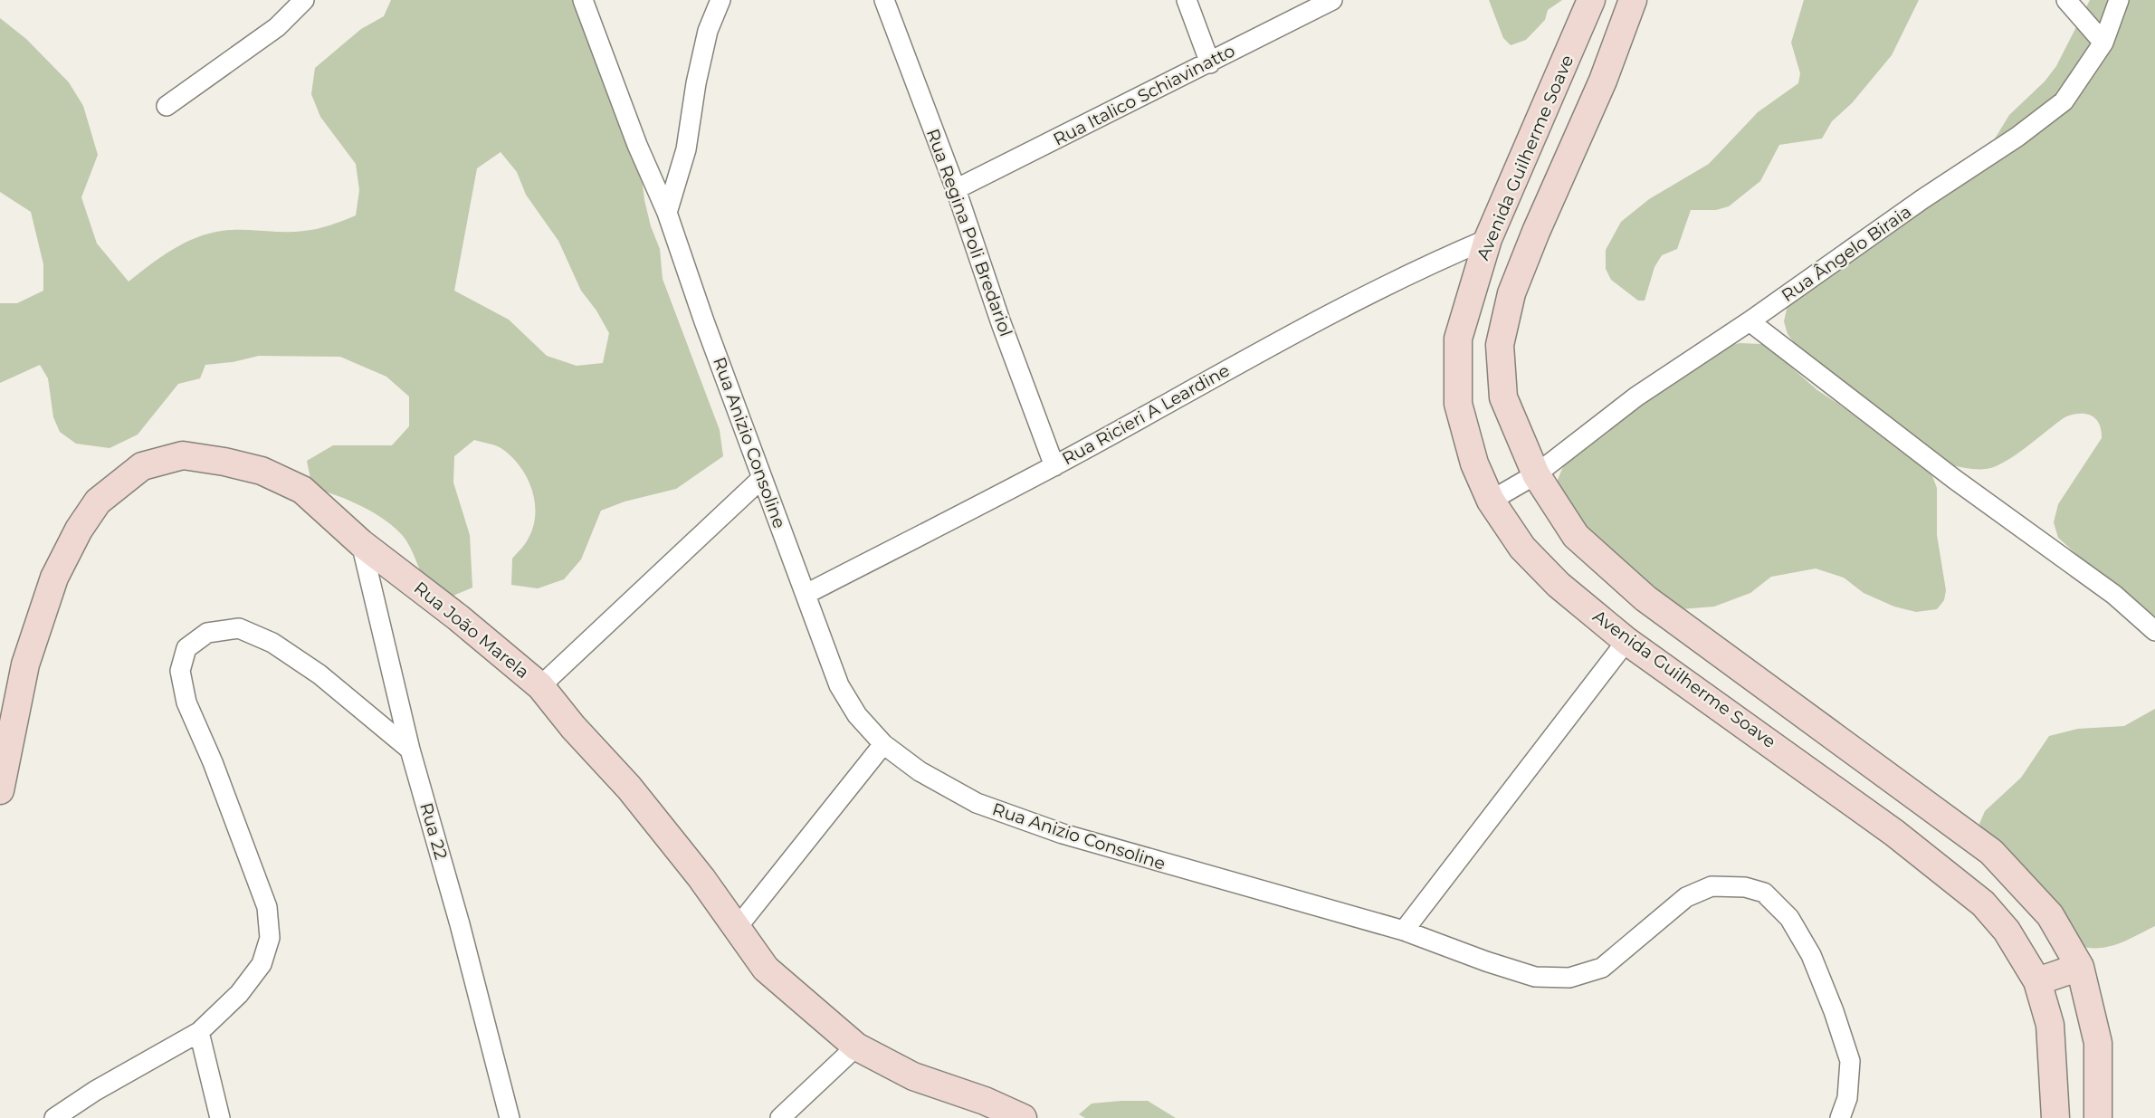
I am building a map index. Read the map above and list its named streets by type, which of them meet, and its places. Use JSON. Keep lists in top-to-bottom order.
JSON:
{
  "streets": {
    "street": [
      "Rua Italico Schiavinatto",
      "Avenida Guilherme Soave",
      "Rua Regina Poli Bredariol",
      "Rua Ângelo Biraia",
      "Rua Ricieri A Leardine",
      "Rua Anizio Consoline",
      "Rua João Marela",
      "Rua 22"
    ]
  },
  "crossings": [
    ["Rua Italico Schiavinatto", "Rua Regina Poli Bredariol"],
    ["Avenida Guilherme Soave", "Rua Ângelo Biraia"],
    ["Avenida Guilherme Soave", "Rua Ricieri A Leardine"],
    ["Rua Regina Poli Bredariol", "Rua Ricieri A Leardine"],
    ["Rua Ricieri A Leardine", "Rua Anizio Consoline"],
    ["Rua João Marela", "Rua 22"]
  ]
}
